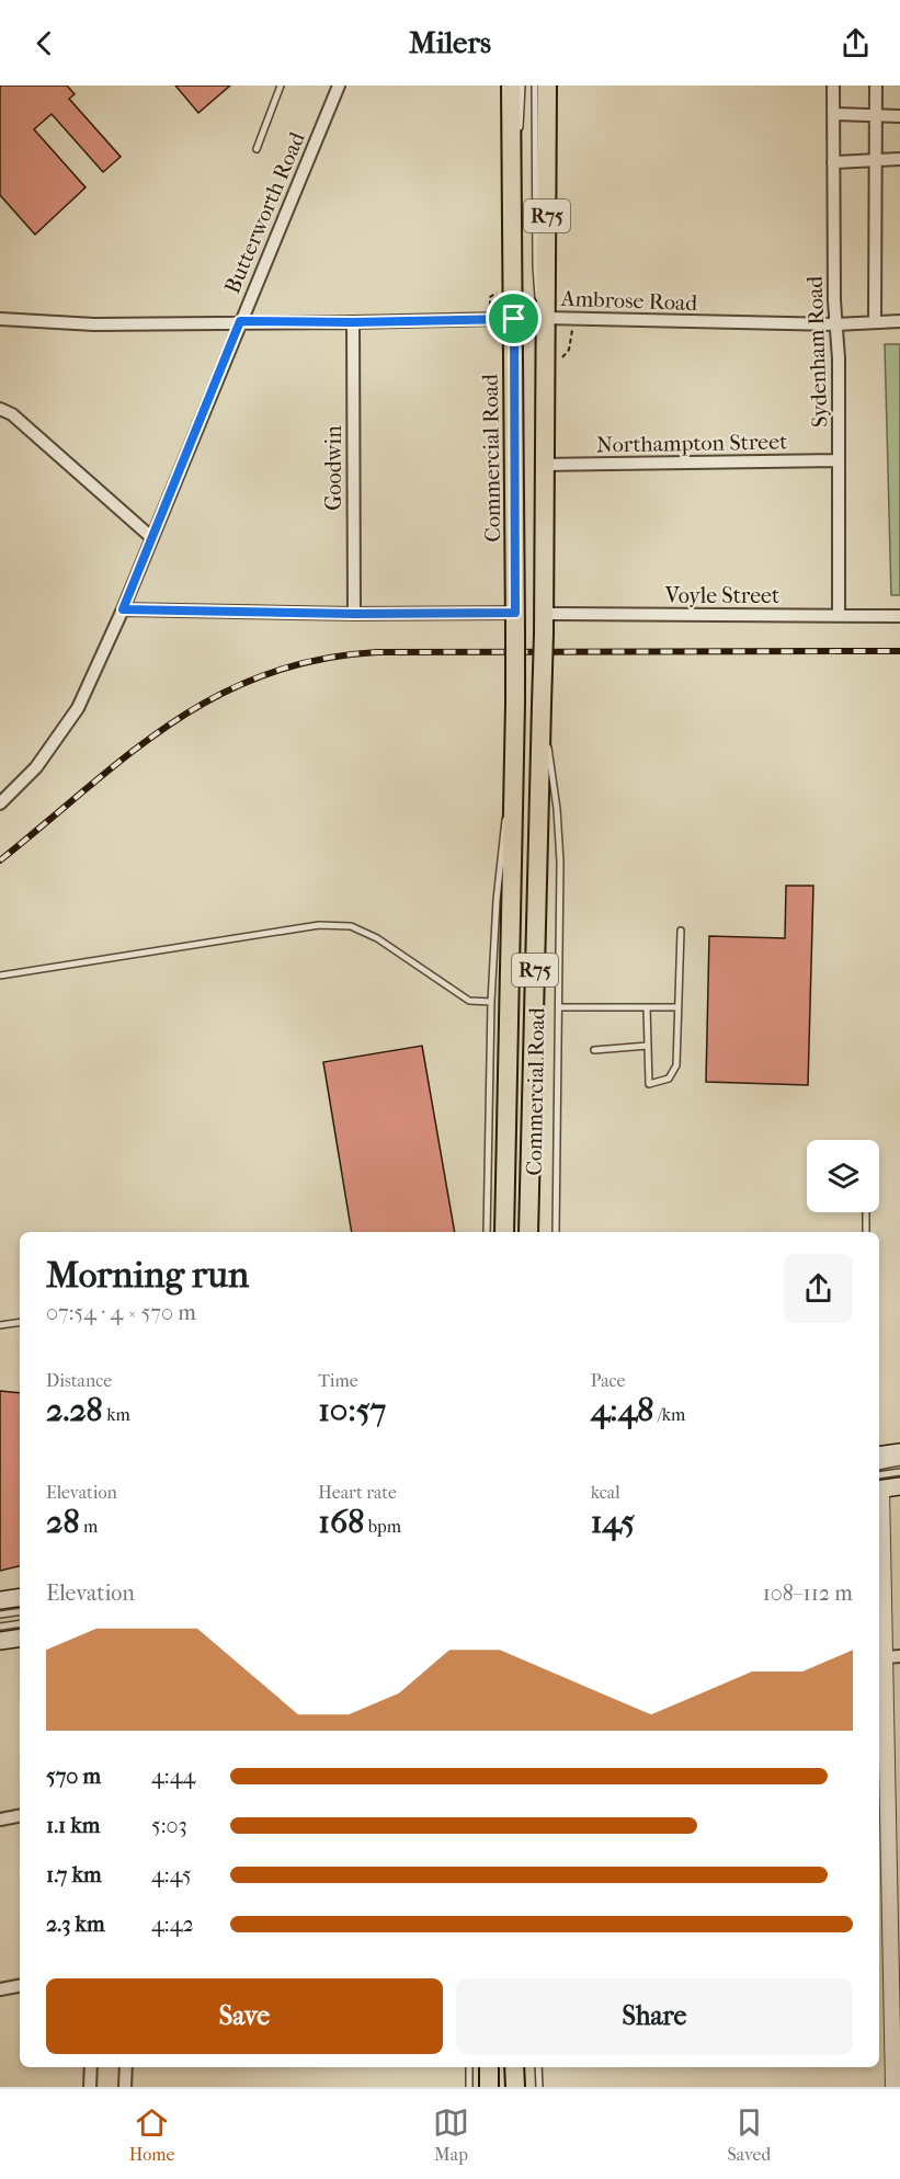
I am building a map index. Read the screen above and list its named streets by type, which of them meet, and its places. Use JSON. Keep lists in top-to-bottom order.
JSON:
{
  "streets": {
    "main road": ["R75", "Commercial Road"],
    "street": [
      "Butterworth Road",
      "Ambrose Road",
      "Sydenham Road",
      "Northampton Street",
      "Goodwin",
      "Voyle Street"
    ]
  },
  "crossings": [
    ["Butterworth Road", "Ambrose Road"],
    ["Ambrose Road", "Sydenham Road"],
    ["Ambrose Road", "Commercial Road"],
    ["Ambrose Road", "Goodwin"],
    ["Sydenham Road", "Northampton Street"],
    ["Sydenham Road", "Voyle Street"],
    ["Northampton Street", "Commercial Road"],
    ["Commercial Road", "Voyle Street"]
  ],
  "page": {
    "header": "Milers",
    "heading": ["Morning run", "07:54 · 4 × 570 m"],
    "stats": [
      ["Distance", "2.28 km"],
      ["Time", "10:57"],
      ["Pace", "4:48 /km"],
      ["Elevation", "28 m"],
      ["Heart rate", "168 bpm"],
      ["kcal", "145"]
    ],
    "chart": ["Elevation", "108–112 m"],
    "list": [
      {
        "name": "570 m",
        "note": "4:44"
      },
      {
        "name": "1.1 km",
        "note": "5:03"
      },
      {
        "name": "1.7 km",
        "note": "4:45"
      },
      {
        "name": "2.3 km",
        "note": "4:42"
      }
    ],
    "buttons": ["Save", "Share"],
    "tabs": ["Home", "Map", "Saved"]
  }
}
